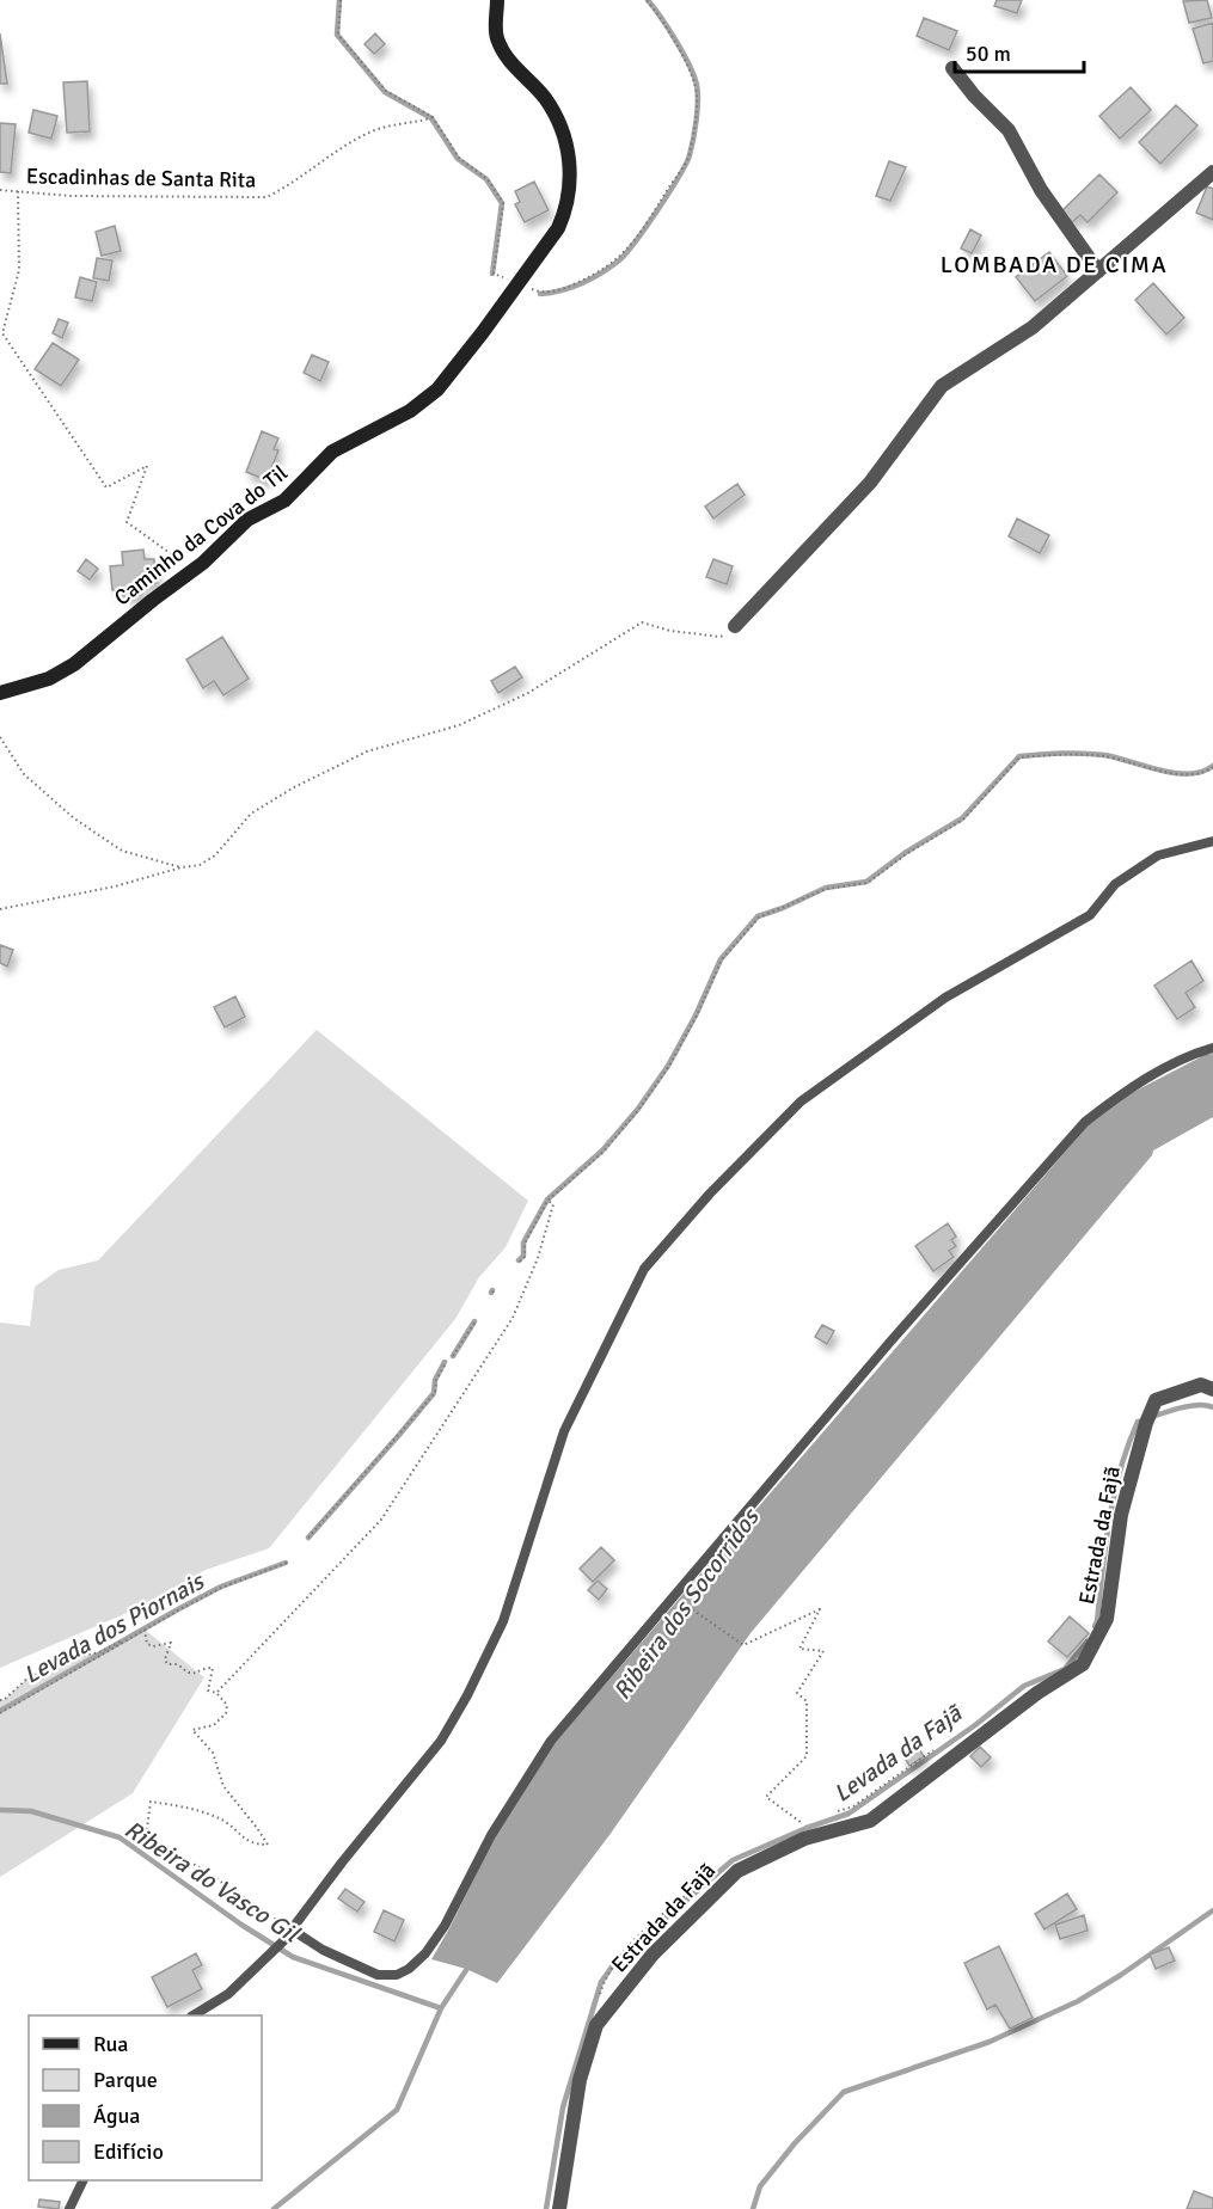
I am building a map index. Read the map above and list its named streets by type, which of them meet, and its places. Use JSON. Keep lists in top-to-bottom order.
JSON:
{
  "streets": {
    "street": ["Caminho da Cova do Til", "Estrada da Fajã"],
    "path": ["Escadinhas de Santa Rita"]
  },
  "districts": ["LOMBADA DE CIMA"],
  "water": [
    "Ribeira dos Socorridos",
    "Levada dos Piornais",
    "Levada da Fajã",
    "Ribeira do Vasco Gil"
  ],
  "legend": [
    "Rua",
    "Parque",
    "Água",
    "Edifício"
  ],
  "scale_bar": "50 m"
}
